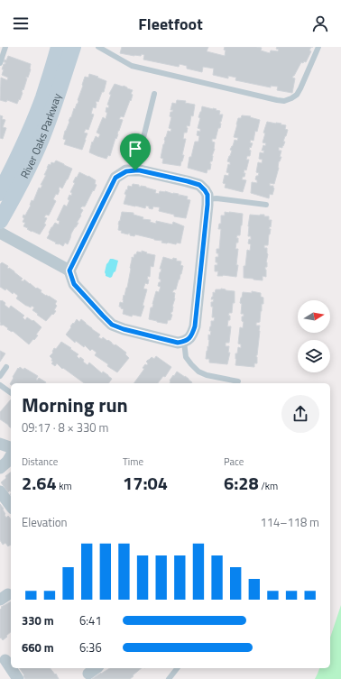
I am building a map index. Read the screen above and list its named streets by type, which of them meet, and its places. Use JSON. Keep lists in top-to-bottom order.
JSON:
{
  "streets": {
    "street": ["River Oaks Parkway"]
  },
  "north": "right",
  "page": {
    "header": "Fleetfoot",
    "heading": ["Morning run", "09:17 · 8 × 330 m"],
    "stats": [
      ["Distance", "2.64 km"],
      ["Time", "17:04"],
      ["Pace", "6:28 /km"]
    ],
    "chart": ["Elevation", "114–118 m"],
    "list": [
      {
        "name": "330 m",
        "note": "6:41"
      },
      {
        "name": "660 m",
        "note": "6:36"
      }
    ]
  }
}
